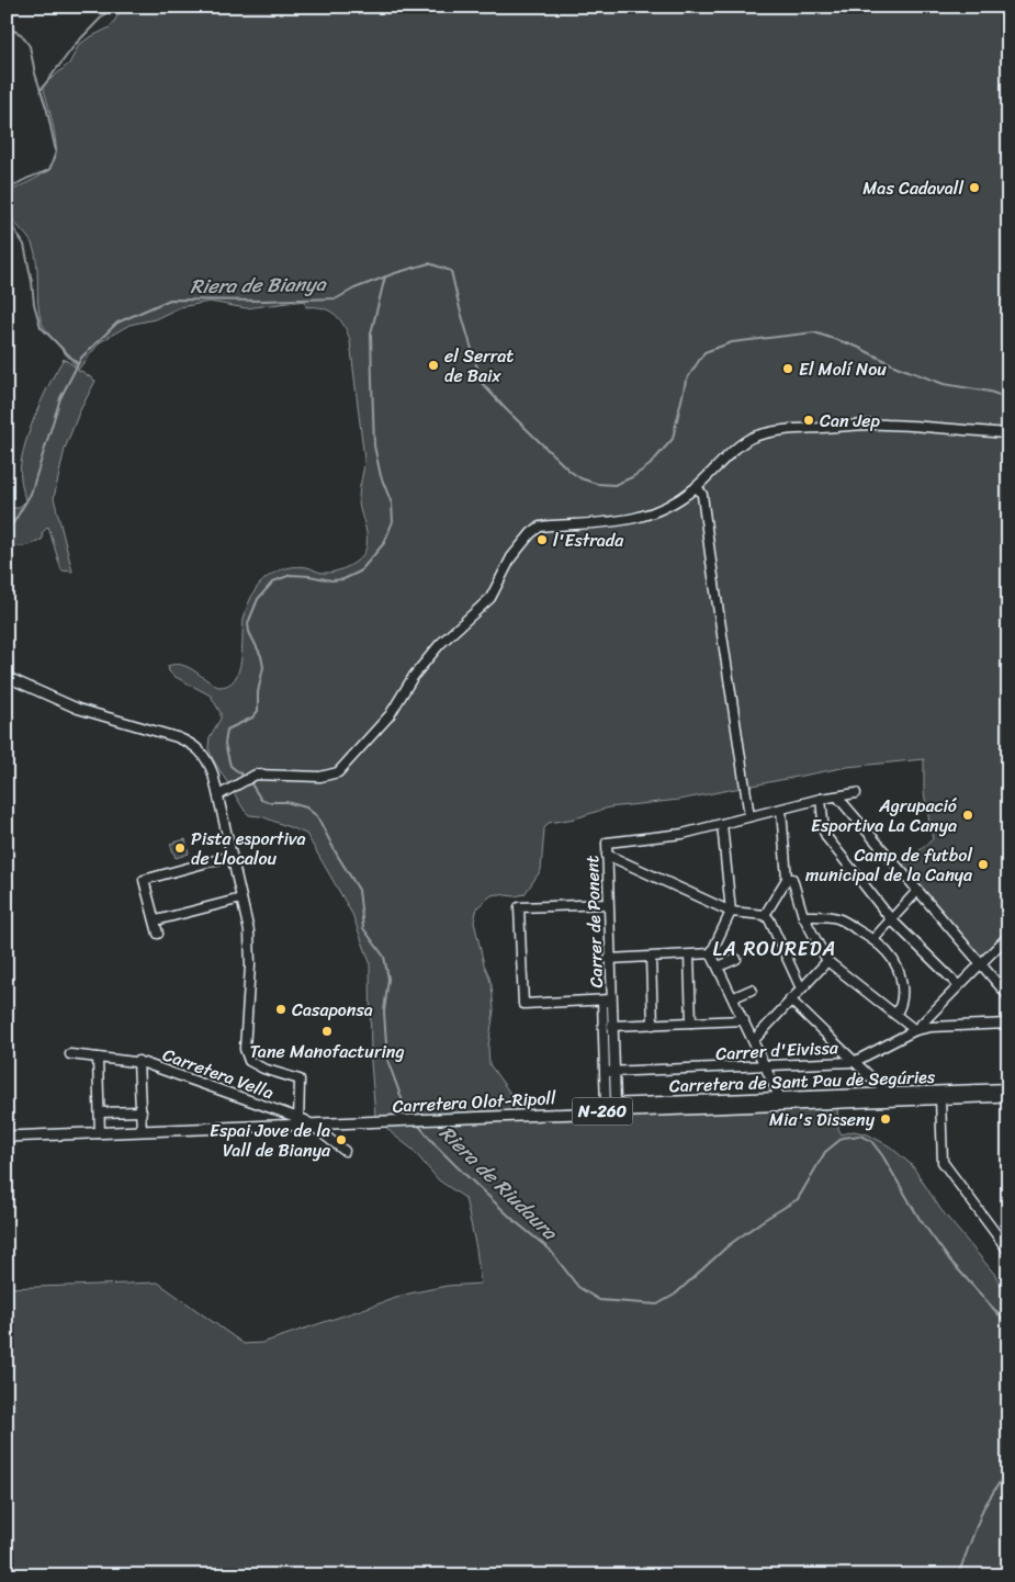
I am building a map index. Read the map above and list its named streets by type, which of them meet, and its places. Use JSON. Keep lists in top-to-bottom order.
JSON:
{
  "streets": {
    "main road": ["Carretera Olot-Ripoll", "N-260"],
    "street": [
      "Carrer de Ponent",
      "Carrer d'Eivissa",
      "Carretera Vella",
      "Carretera de Sant Pau de Segúries"
    ]
  },
  "crossings": [
    ["Carrer de Ponent", "Carrer d'Eivissa"],
    ["Carrer de Ponent", "Carretera de Sant Pau de Segúries"],
    ["Carrer de Ponent", "Carretera Olot-Ripoll"],
    ["Carretera Vella", "Carretera Olot-Ripoll"],
    ["Carretera de Sant Pau de Segúries", "Carretera Olot-Ripoll"]
  ],
  "districts": ["LA ROUREDA"],
  "water": ["Riera de Bianya", "Riera de Riudaura"],
  "places": [
    "Mas Cadavall",
    "el Serrat de Baix",
    "El Molí Nou",
    "Can Jep",
    "l'Estrada",
    "Agrupació Esportiva La Canya",
    "Pista esportiva de Llocalou",
    "Camp de futbol municipal de la Canya",
    "Casaponsa",
    "Tane Manofacturing",
    "Mia's Disseny",
    "Espai Jove de la Vall de Bianya"
  ]
}
